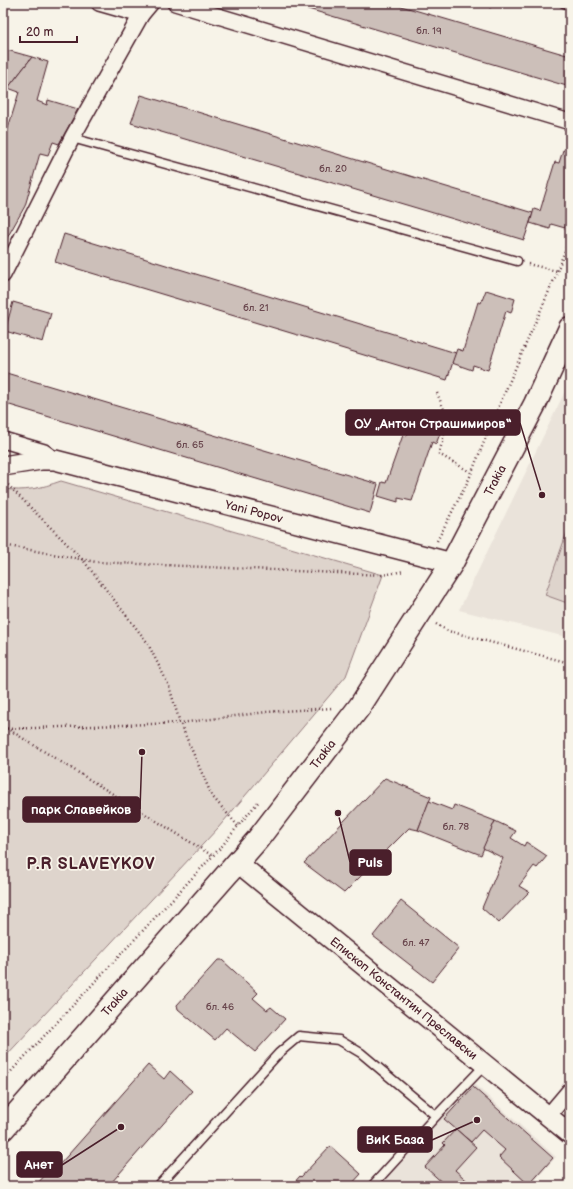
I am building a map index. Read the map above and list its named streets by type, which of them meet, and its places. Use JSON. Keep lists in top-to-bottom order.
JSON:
{
  "streets": {
    "main road": ["Trakia"],
    "street": ["Yani Popov", "Епископ Константин Преславски"]
  },
  "crossings": [
    ["Trakia", "Yani Popov"],
    ["Trakia", "Епископ Константин Преславски"]
  ],
  "districts": ["P.R SLAVEYKOV"],
  "places": [
    "ОУ „Антон Страшимиров“",
    "парк Славейков",
    "Puls",
    "ВиК База",
    "Анет"
  ],
  "house_numbers": [
    "бл. 19",
    "бл. 20",
    "бл. 21",
    "бл. 65",
    "бл. 78",
    "бл. 47",
    "бл. 46"
  ],
  "scale_bar": "20 m"
}
